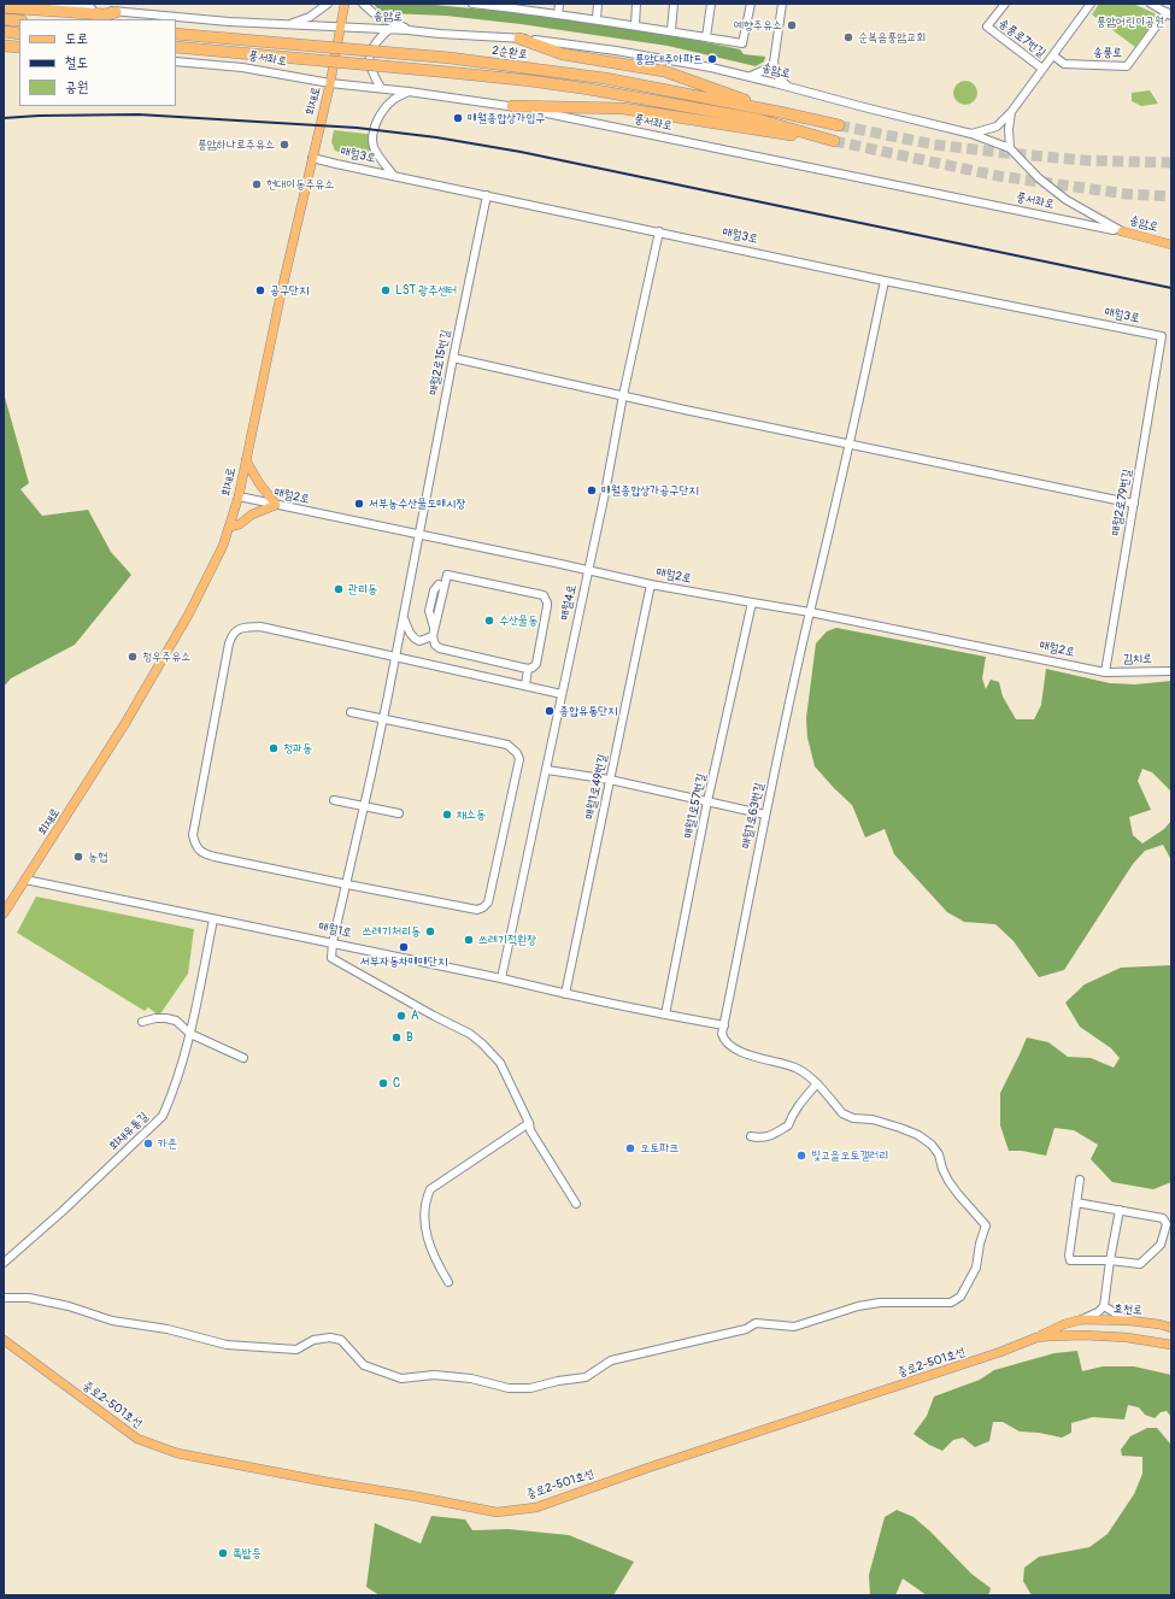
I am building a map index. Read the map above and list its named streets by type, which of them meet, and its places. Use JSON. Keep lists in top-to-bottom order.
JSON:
{
  "streets": {
    "highway": ["2순환로"],
    "main road": [
      "송암로",
      "회재로",
      "효천로",
      "중로2-501호선"
    ],
    "street": [
      "송풍로7번길",
      "송풍로",
      "풍서좌로",
      "매월3로",
      "매월2로15번길",
      "매월2로",
      "매월2로79번길",
      "매월4로",
      "김치로",
      "매월1로49번길",
      "매월1로57번길",
      "매월1로63번길",
      "매월1로",
      "회재유통길"
    ]
  },
  "crossings": [
    ["송암로", "풍서좌로"],
    ["송암로", "회재로"],
    ["2순환로", "풍서좌로"],
    ["풍서좌로", "회재로"],
    ["회재로", "매월3로"],
    ["회재로", "매월2로"],
    ["회재로", "매월1로"],
    ["매월3로", "매월2로15번길"],
    ["매월3로", "매월2로79번길"],
    ["매월3로", "매월4로"],
    ["매월3로", "매월1로63번길"],
    ["매월2로15번길", "매월2로"],
    ["매월2로15번길", "매월1로"],
    ["매월2로", "매월2로79번길"],
    ["매월2로", "매월4로"],
    ["매월2로", "김치로"],
    ["매월2로", "매월1로49번길"],
    ["매월2로", "매월1로57번길"],
    ["매월2로", "매월1로63번길"],
    ["매월2로79번길", "김치로"],
    ["매월4로", "매월1로"],
    ["매월1로49번길", "매월1로"],
    ["매월1로57번길", "매월1로"],
    ["매월1로63번길", "매월1로"],
    ["매월1로", "회재유통길"],
    ["효천로", "중로2-501호선"]
  ],
  "parks": ["풍암어린이공원"],
  "places": [
    "예향주유소",
    "순복음풍암교회",
    "풍암대주아파트",
    "매월종합상가입구",
    "풍암하나로주유소",
    "현대이동주유소",
    "공구단지",
    "LST 광주센터",
    "매월종합상가공구단지",
    "서부농수산물도매시장",
    "관리동",
    "수산물동",
    "청우주유소",
    "종합유통단지",
    "청과동",
    "채소동",
    "농협",
    "쓰레기처리동",
    "쓰레기적환장",
    "서부자동차매매단지",
    "A",
    "B",
    "C",
    "카존",
    "오토파크",
    "빛고을오토갤러리",
    "쪽밭등"
  ],
  "legend": ["도로", "철도", "공원"]
}
